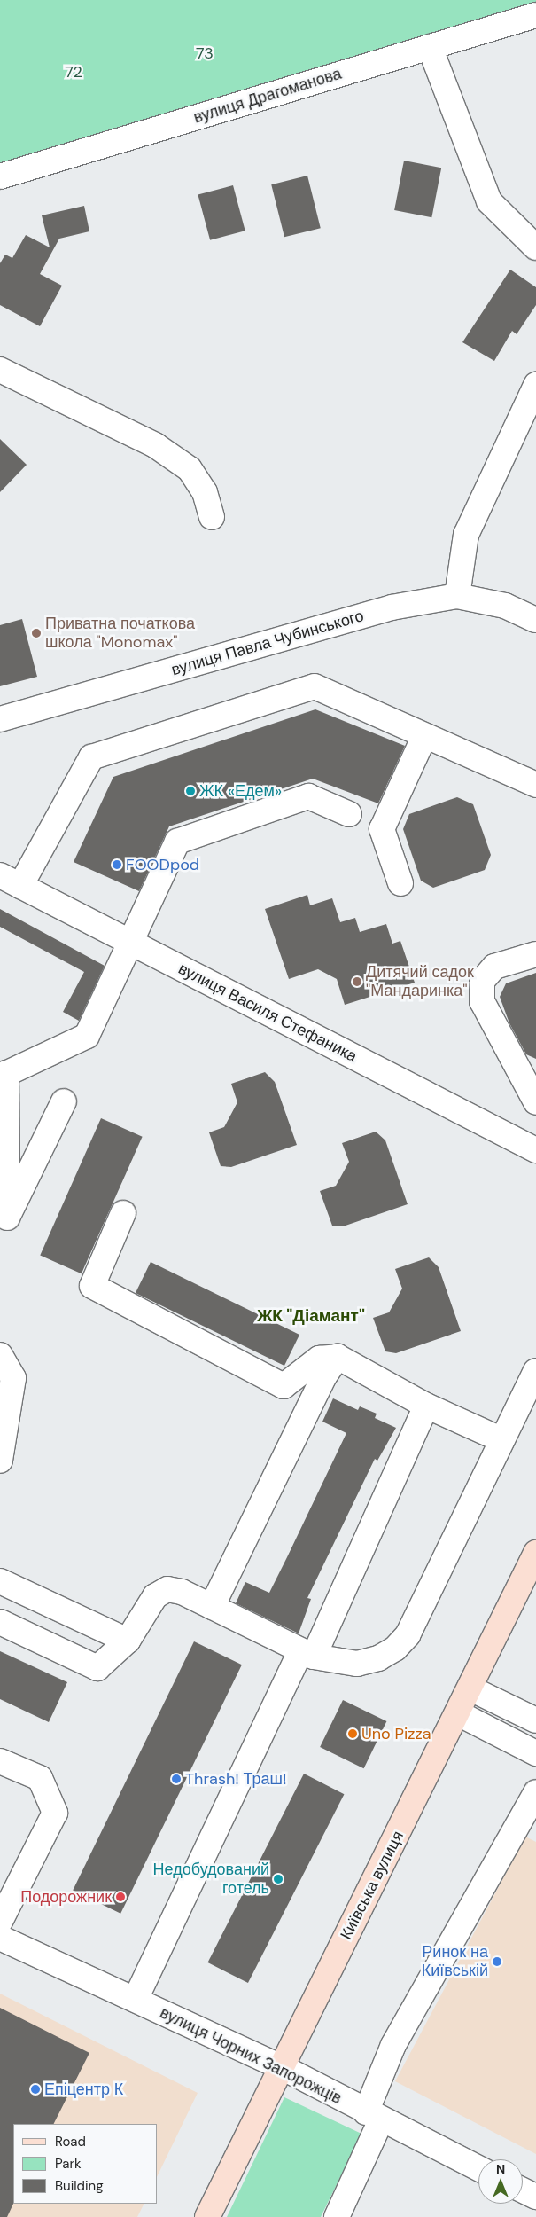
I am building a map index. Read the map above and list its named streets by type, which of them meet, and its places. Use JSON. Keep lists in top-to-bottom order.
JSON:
{
  "streets": {
    "main road": ["Київська вулиця"],
    "street": [
      "вулиця Драгоманова",
      "вулиця Павла Чубинського",
      "вулиця Василя Стефаника",
      "вулиця Чорних Запорожців"
    ]
  },
  "crossings": [
    ["Київська вулиця", "вулиця Чорних Запорожців"]
  ],
  "districts": ["ЖК \"Діамант\""],
  "parks": ["73", "72"],
  "places": [
    "Приватна початкова школа \"Monomax\"",
    "ЖК «Едем»",
    "FOODpod",
    "Дитячий садок \"Мандаринка\"",
    "Uno Pizza",
    "Thrash! Траш!",
    "Недобудований готель",
    "Подорожник",
    "Ринок на Київській",
    "Епіцентр К"
  ],
  "legend": ["Road", "Park", "Building"],
  "north": "top"
}
